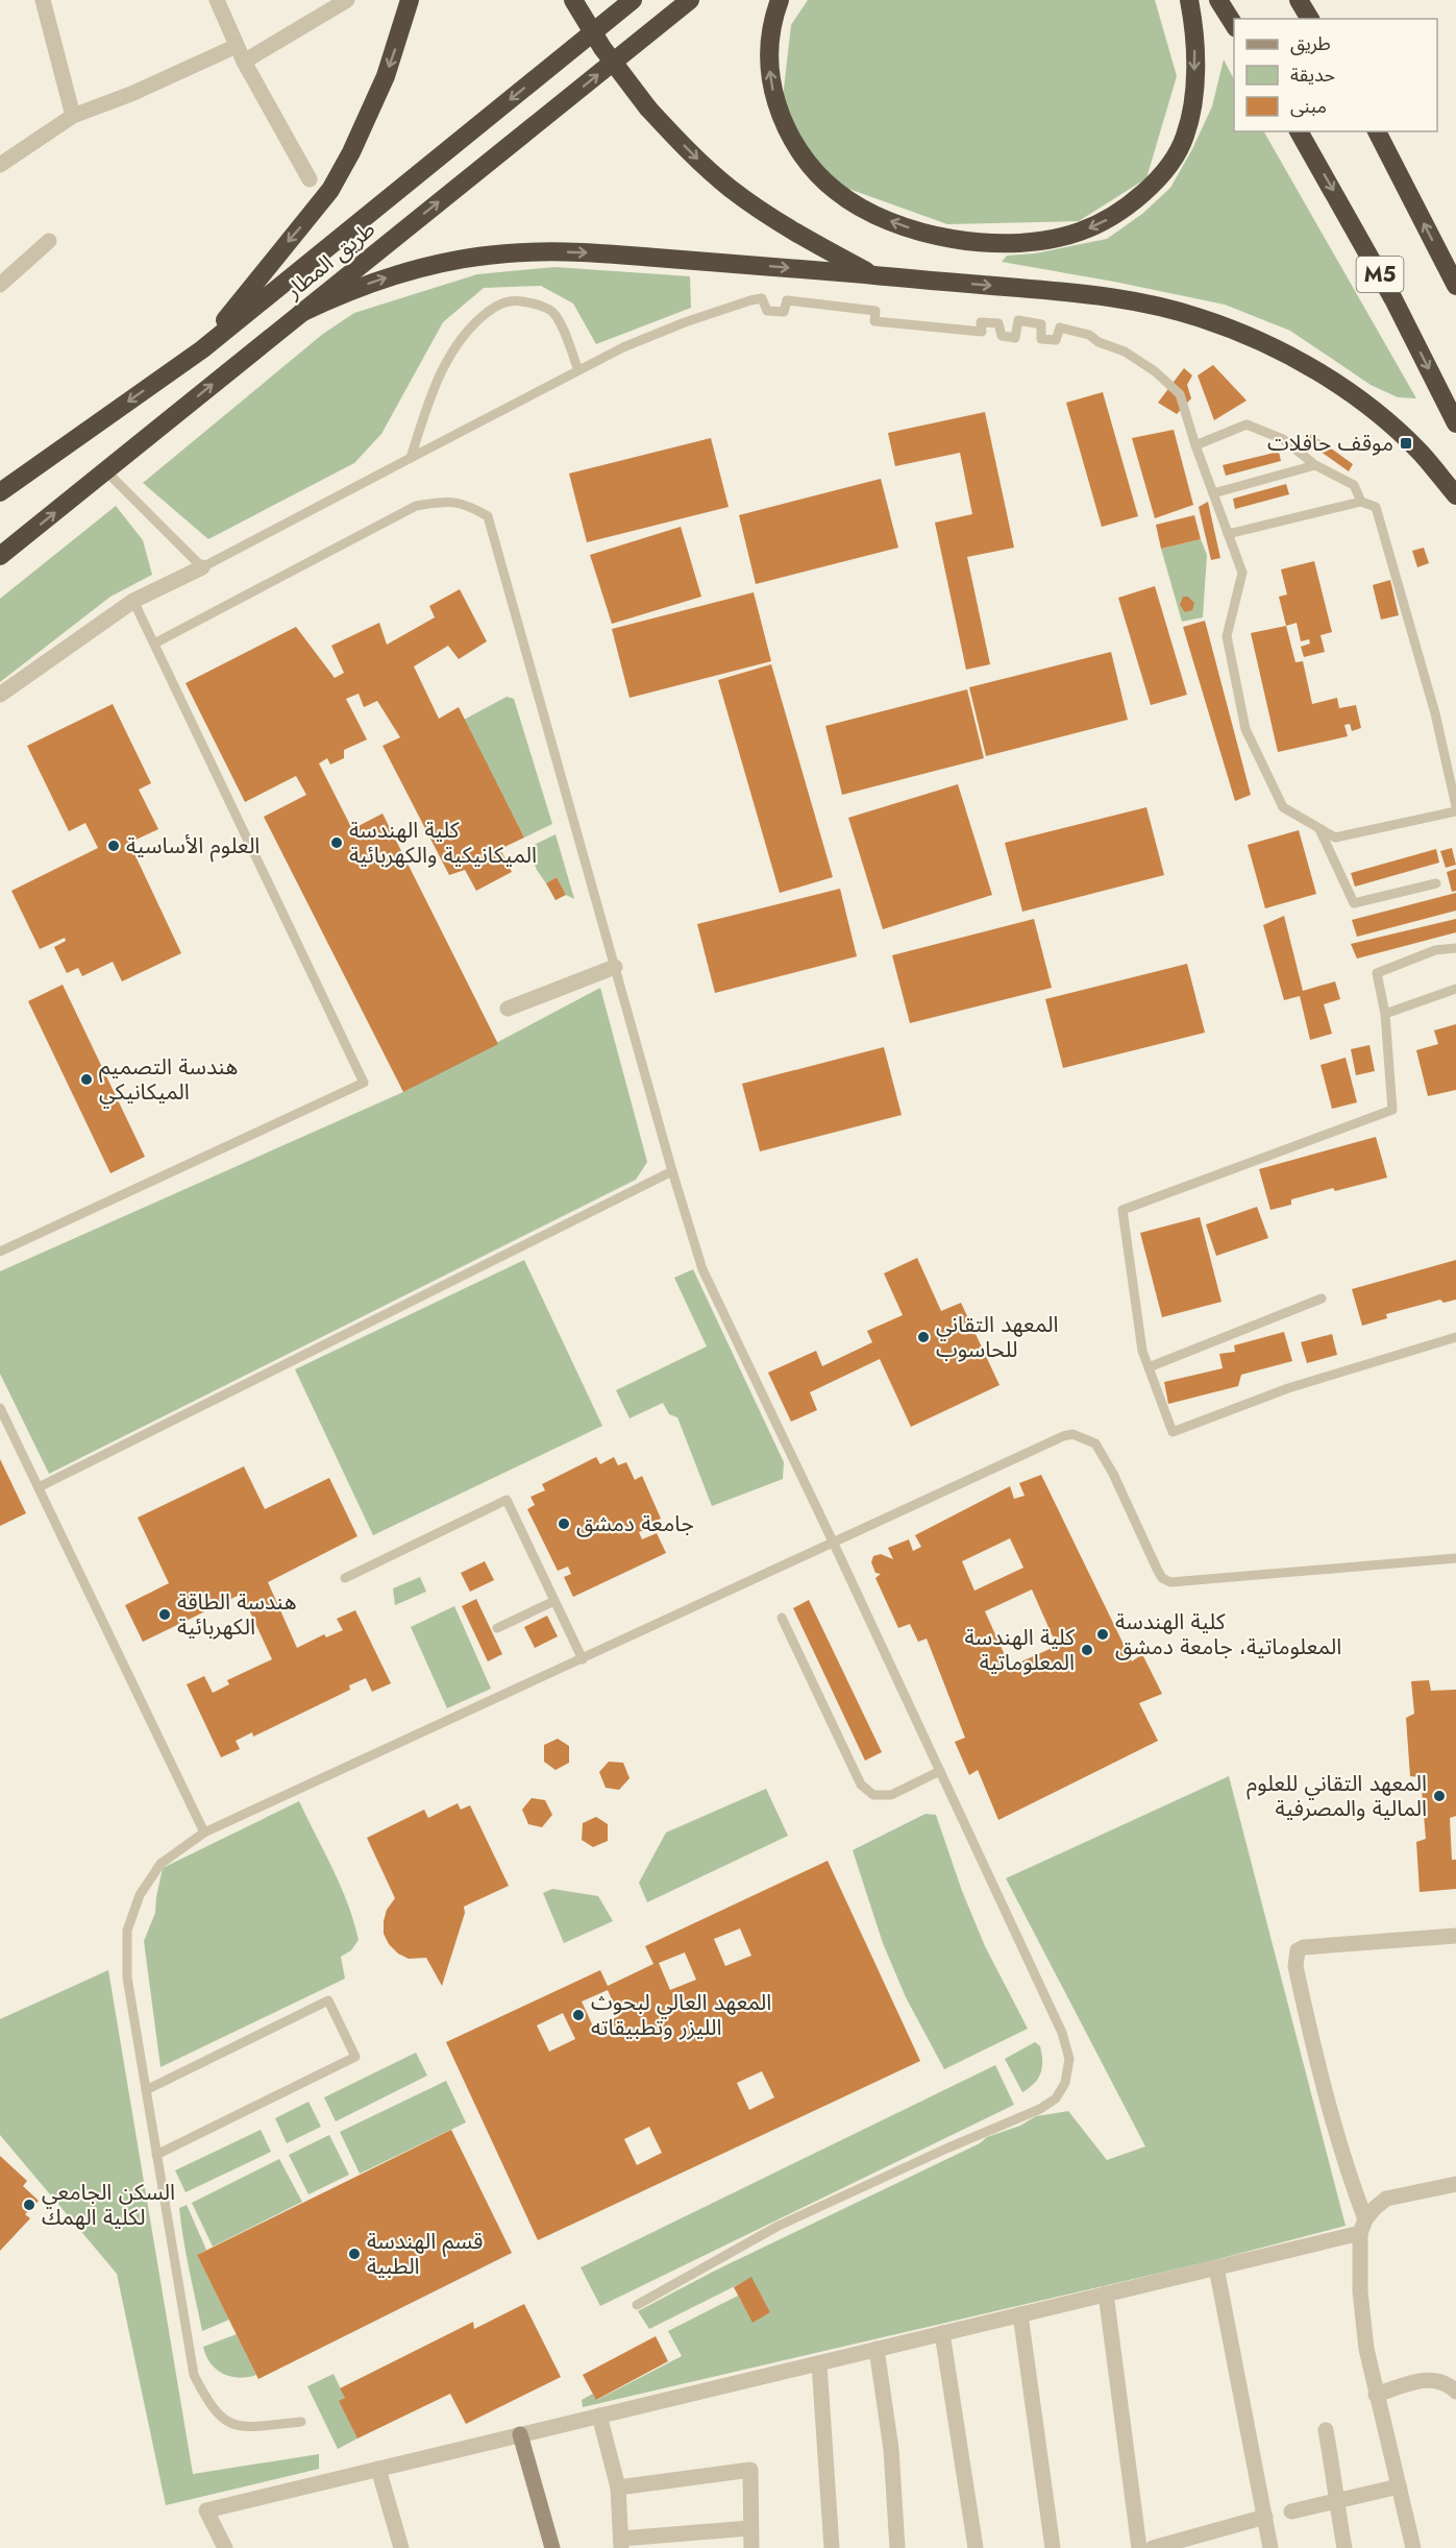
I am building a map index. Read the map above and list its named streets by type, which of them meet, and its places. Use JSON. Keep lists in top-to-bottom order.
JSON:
{
  "streets": {
    "highway": ["طريق المطار", "M5"]
  },
  "places": {
    "transit": ["موقف حافلات"],
    "other": [
      "كلية الهندسة الميكانيكية والكهربائية",
      "العلوم الأساسية",
      "هندسة التصميم الميكانيكي",
      "المعهد التقاني للحاسوب",
      "جامعة دمشق",
      "هندسة الطاقة الكهربائية",
      "كلية الهندسة المعلوماتية، جامعة دمشق",
      "كلية الهندسة المعلوماتية",
      "المعهد التقاني للعلوم المالية والمصرفية",
      "المعهد العالي لبحوث الليزر وتطبيقاته",
      "السكن الجامعي لكلية الهمك",
      "قسم الهندسة الطبية"
    ]
  },
  "legend": ["طريق", "حديقة", "مبنى"]
}
